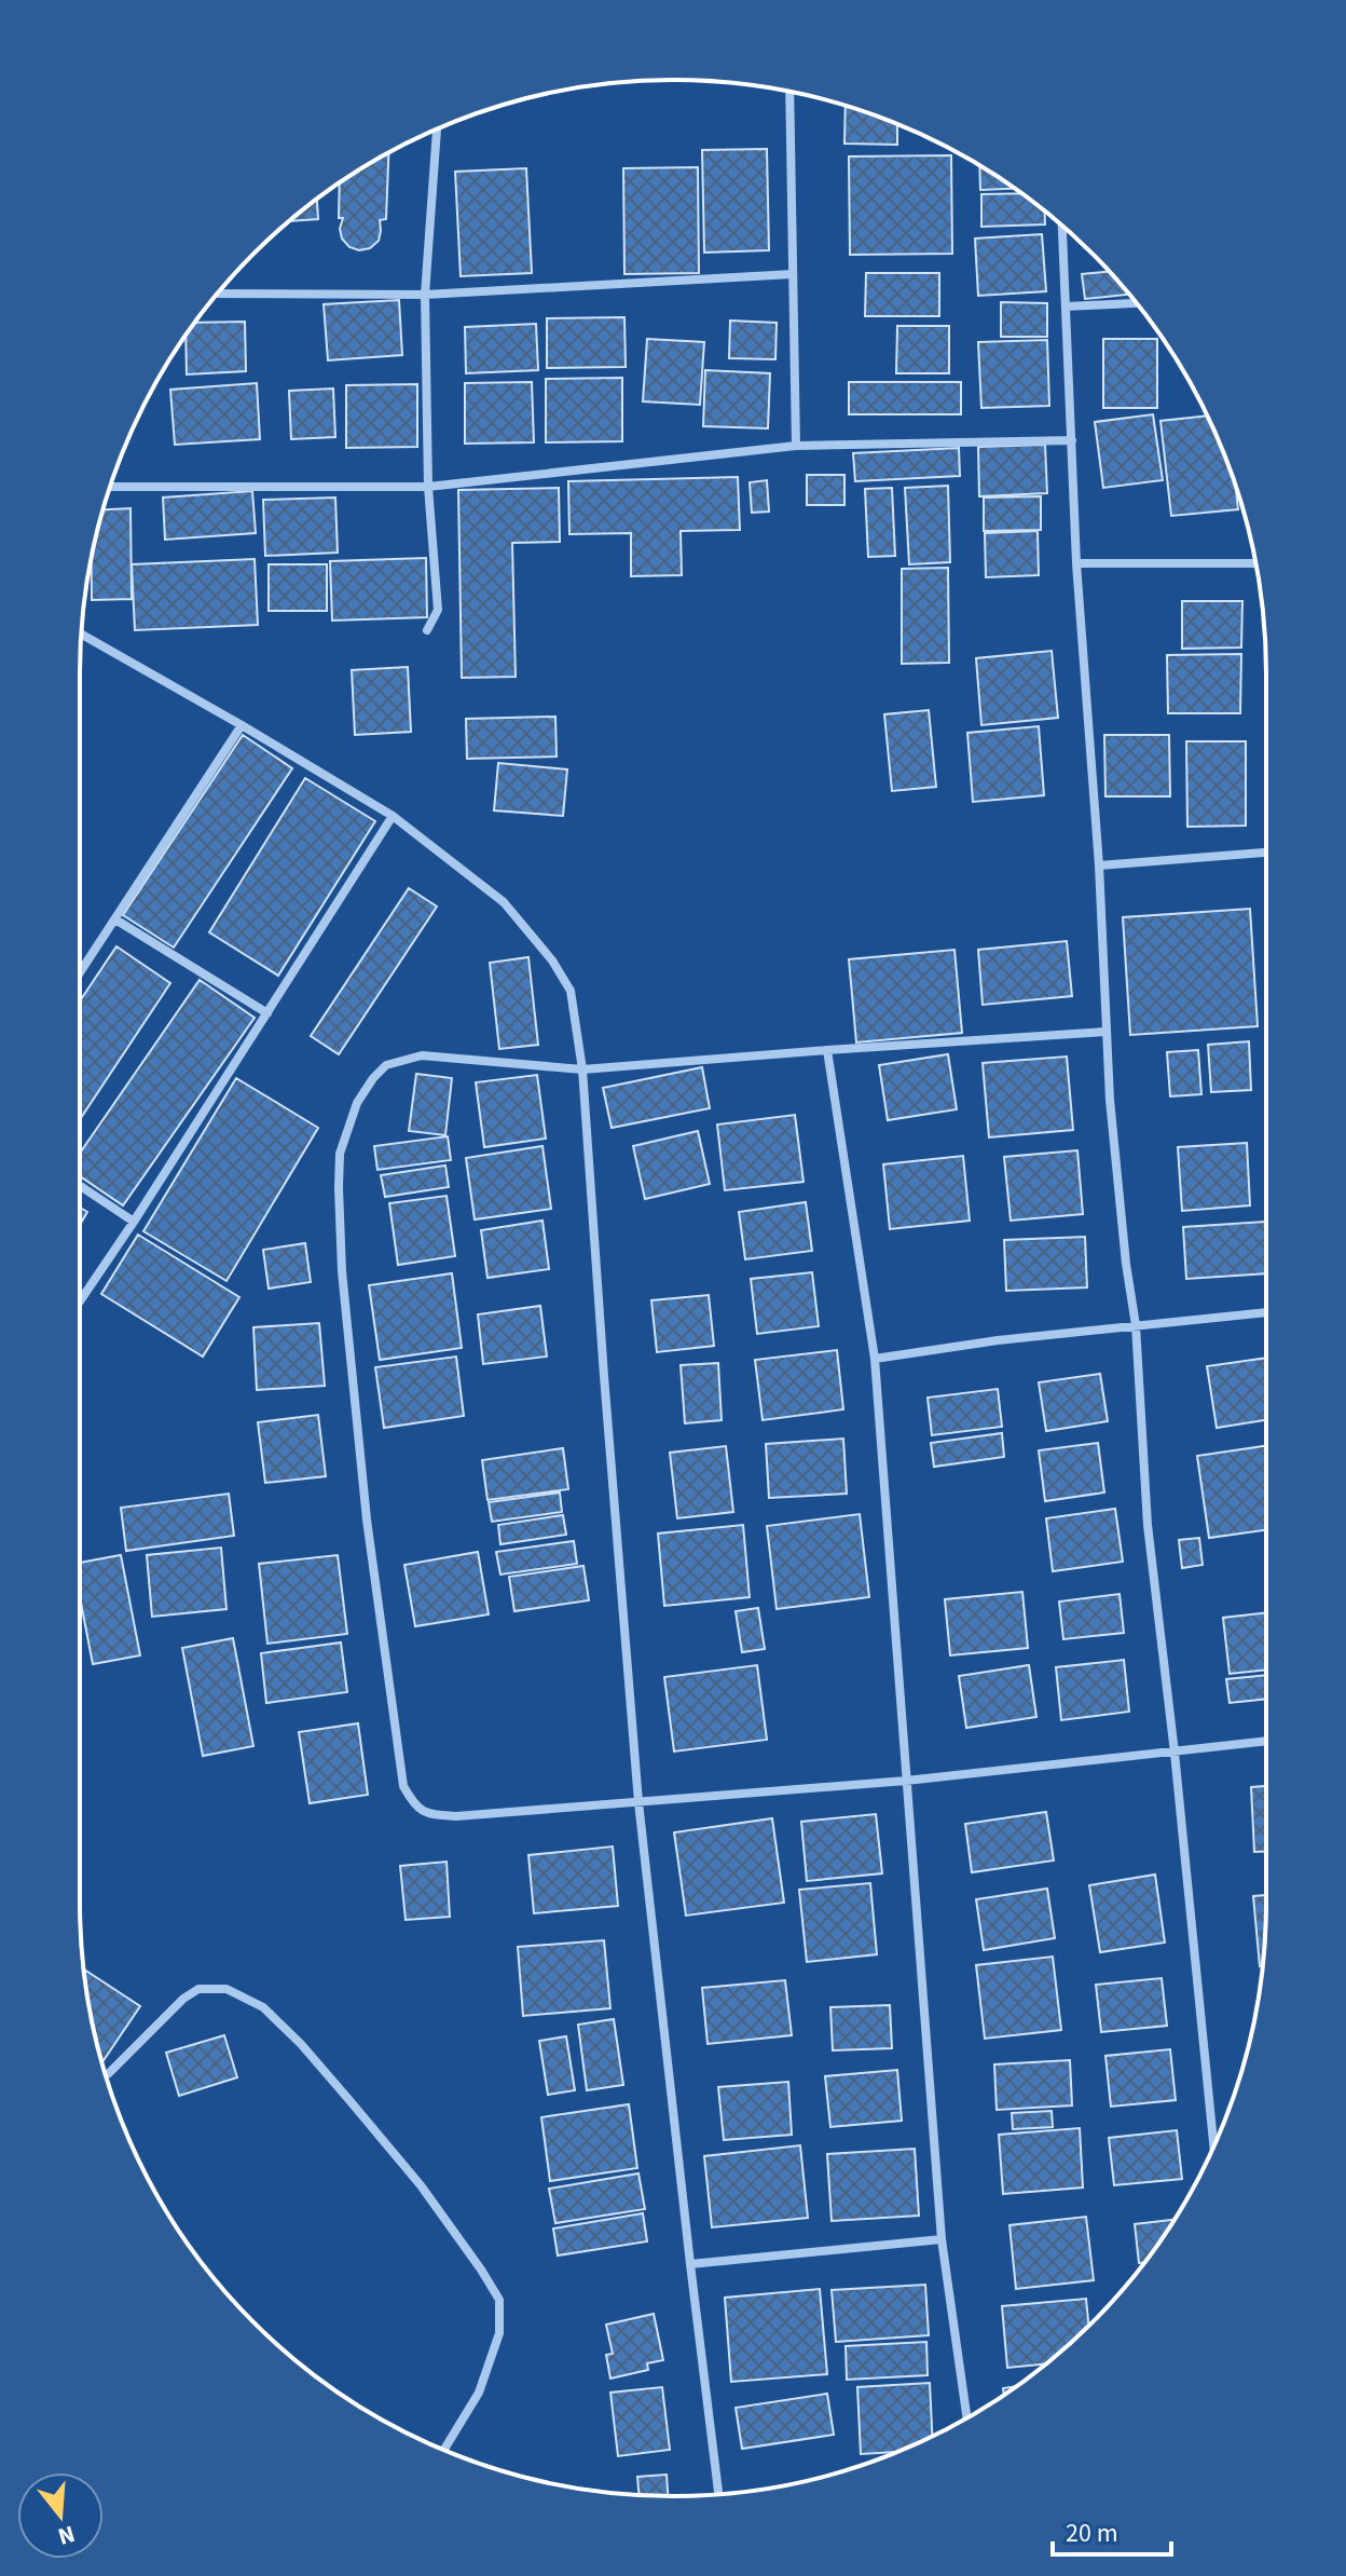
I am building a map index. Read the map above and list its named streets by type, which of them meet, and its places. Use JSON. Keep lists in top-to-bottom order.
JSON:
{
  "scale_bar": "20 m",
  "north": "bottom"
}
